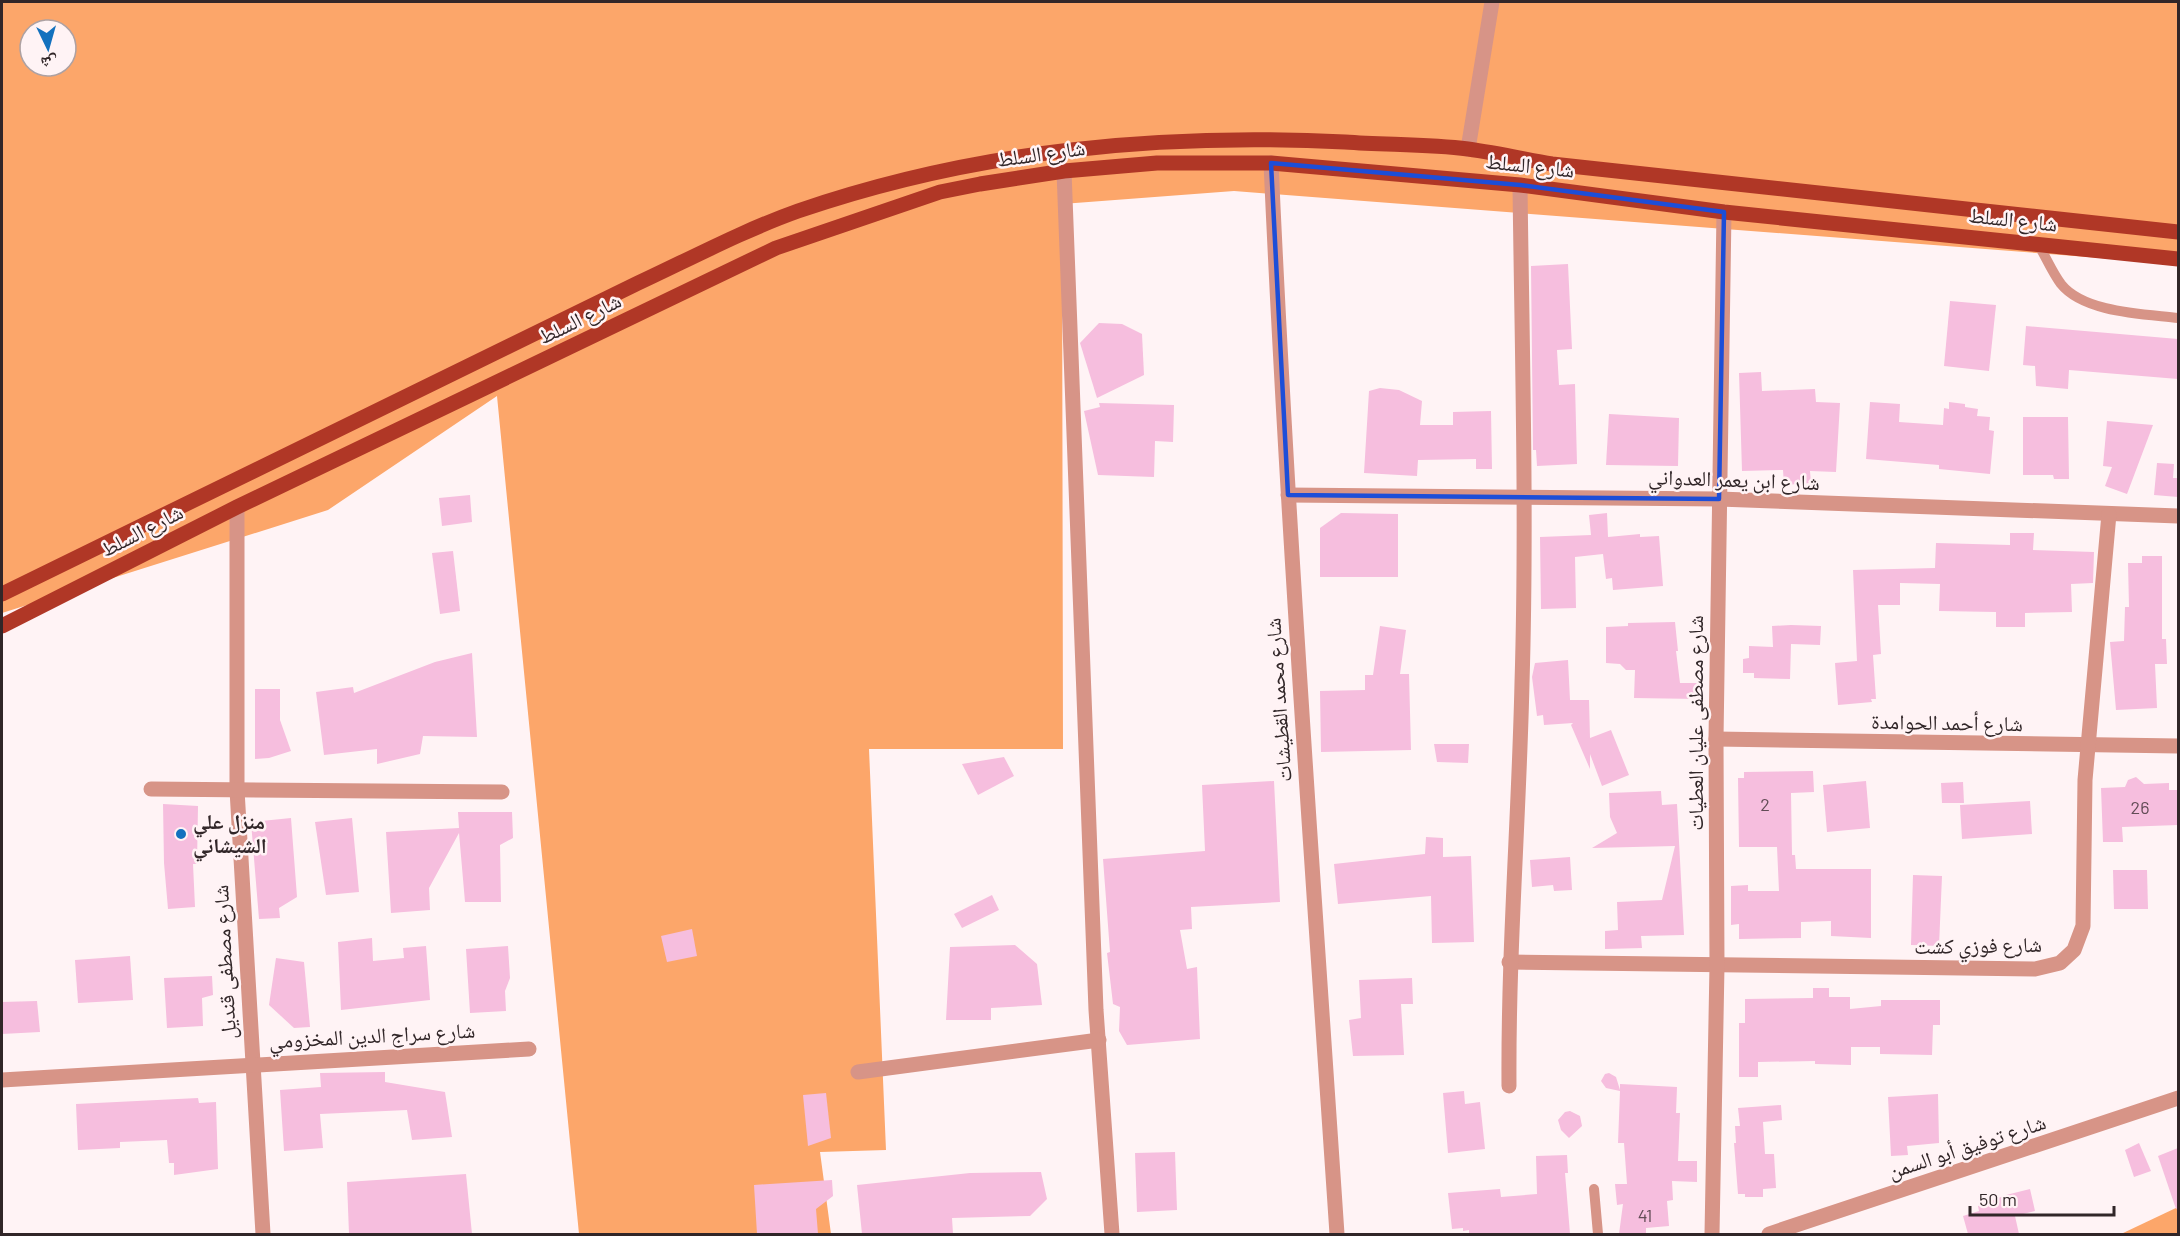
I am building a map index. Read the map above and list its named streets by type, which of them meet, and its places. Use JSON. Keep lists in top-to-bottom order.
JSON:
{
  "streets": {
    "main road": ["شارع السلط"],
    "street": [
      "شارع ابن يعمر العدواني",
      "شارع محمد القطيشات",
      "شارع مصطفى عليان العطيات",
      "شارع أحمد الحوامدة",
      "شارع فوزي كشت",
      "شارع مصطفى قنديل",
      "شارع سراج الدين المخزومي",
      "شارع توفيق أبو السمن"
    ]
  },
  "crossings": [
    ["شارع السلط", "شارع محمد القطيشات"],
    ["شارع السلط", "شارع مصطفى عليان العطيات"],
    ["شارع السلط", "شارع مصطفى قنديل"],
    ["شارع ابن يعمر العدواني", "شارع محمد القطيشات"],
    ["شارع ابن يعمر العدواني", "شارع مصطفى عليان العطيات"],
    ["شارع ابن يعمر العدواني", "شارع فوزي كشت"],
    ["شارع مصطفى عليان العطيات", "شارع أحمد الحوامدة"],
    ["شارع مصطفى عليان العطيات", "شارع فوزي كشت"],
    ["شارع أحمد الحوامدة", "شارع فوزي كشت"],
    ["شارع مصطفى قنديل", "شارع سراج الدين المخزومي"]
  ],
  "places": ["منزل علي الشيشاني"],
  "house_numbers": ["2", "26", "41"],
  "scale_bar": "50 m",
  "north": "bottom"
}
